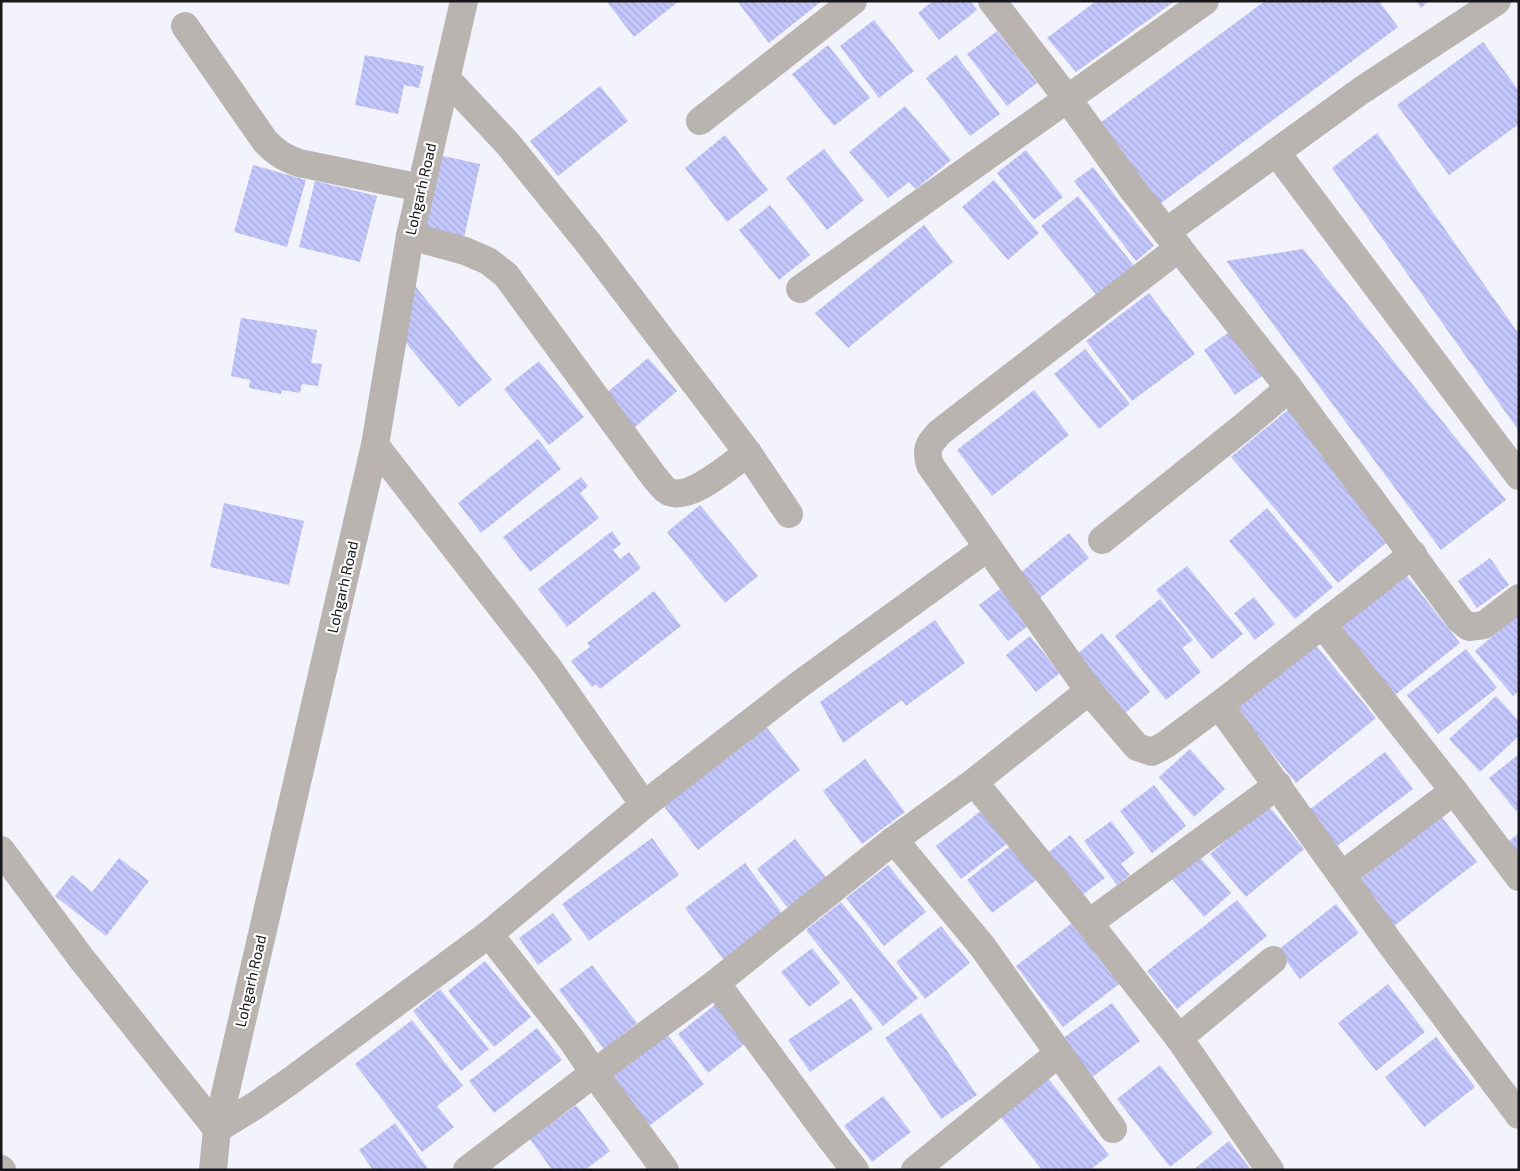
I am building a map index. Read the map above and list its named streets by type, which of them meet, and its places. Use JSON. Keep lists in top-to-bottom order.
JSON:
{
  "streets": {
    "street": ["Lohgarh Road"]
  }
}
